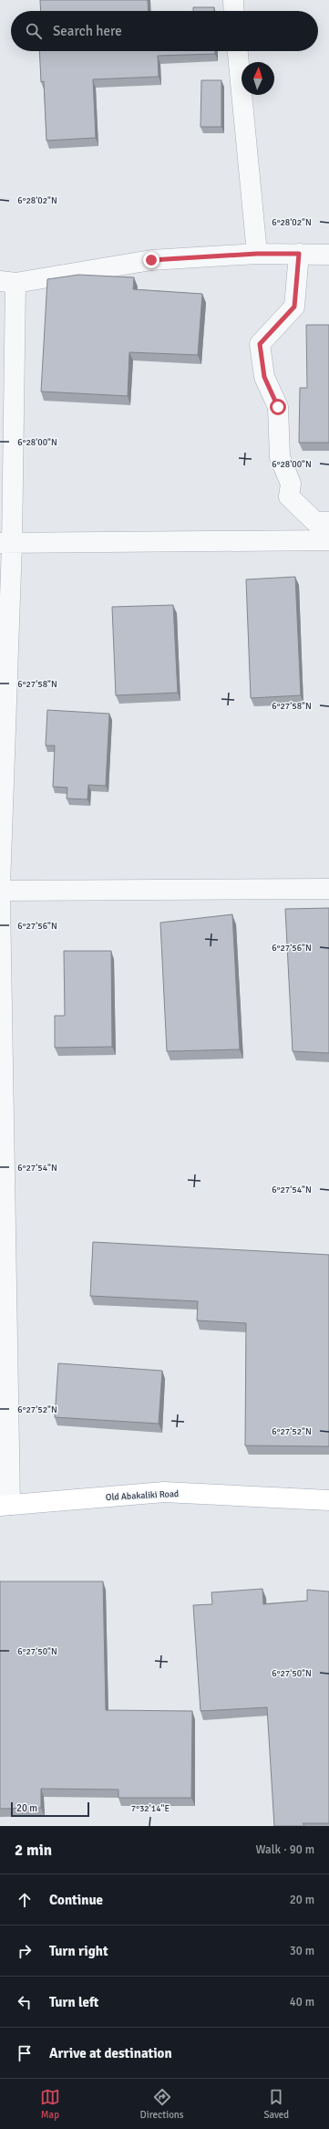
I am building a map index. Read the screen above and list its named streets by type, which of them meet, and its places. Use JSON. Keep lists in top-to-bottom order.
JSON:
{
  "streets": {
    "main road": ["Old Abakaliki Road"]
  },
  "scale_bar": "20 m",
  "north": "top",
  "page": {
    "search": "Search here",
    "scale": "20 m",
    "heading": ["2 min", "Walk · 90 m"],
    "list": [
      ["Continue", "20 m"],
      ["Turn right", "30 m"],
      ["Turn left", "40 m"],
      "Arrive at destination"
    ],
    "nav": ["Map", "Directions", "Saved"]
  },
  "coordinates": [
    "6°28'02\"N",
    "6°28'00\"N",
    "6°27'58\"N",
    "6°27'56\"N",
    "6°27'54\"N",
    "6°27'52\"N",
    "6°27'50\"N",
    "7°32'14\"E"
  ]
}
